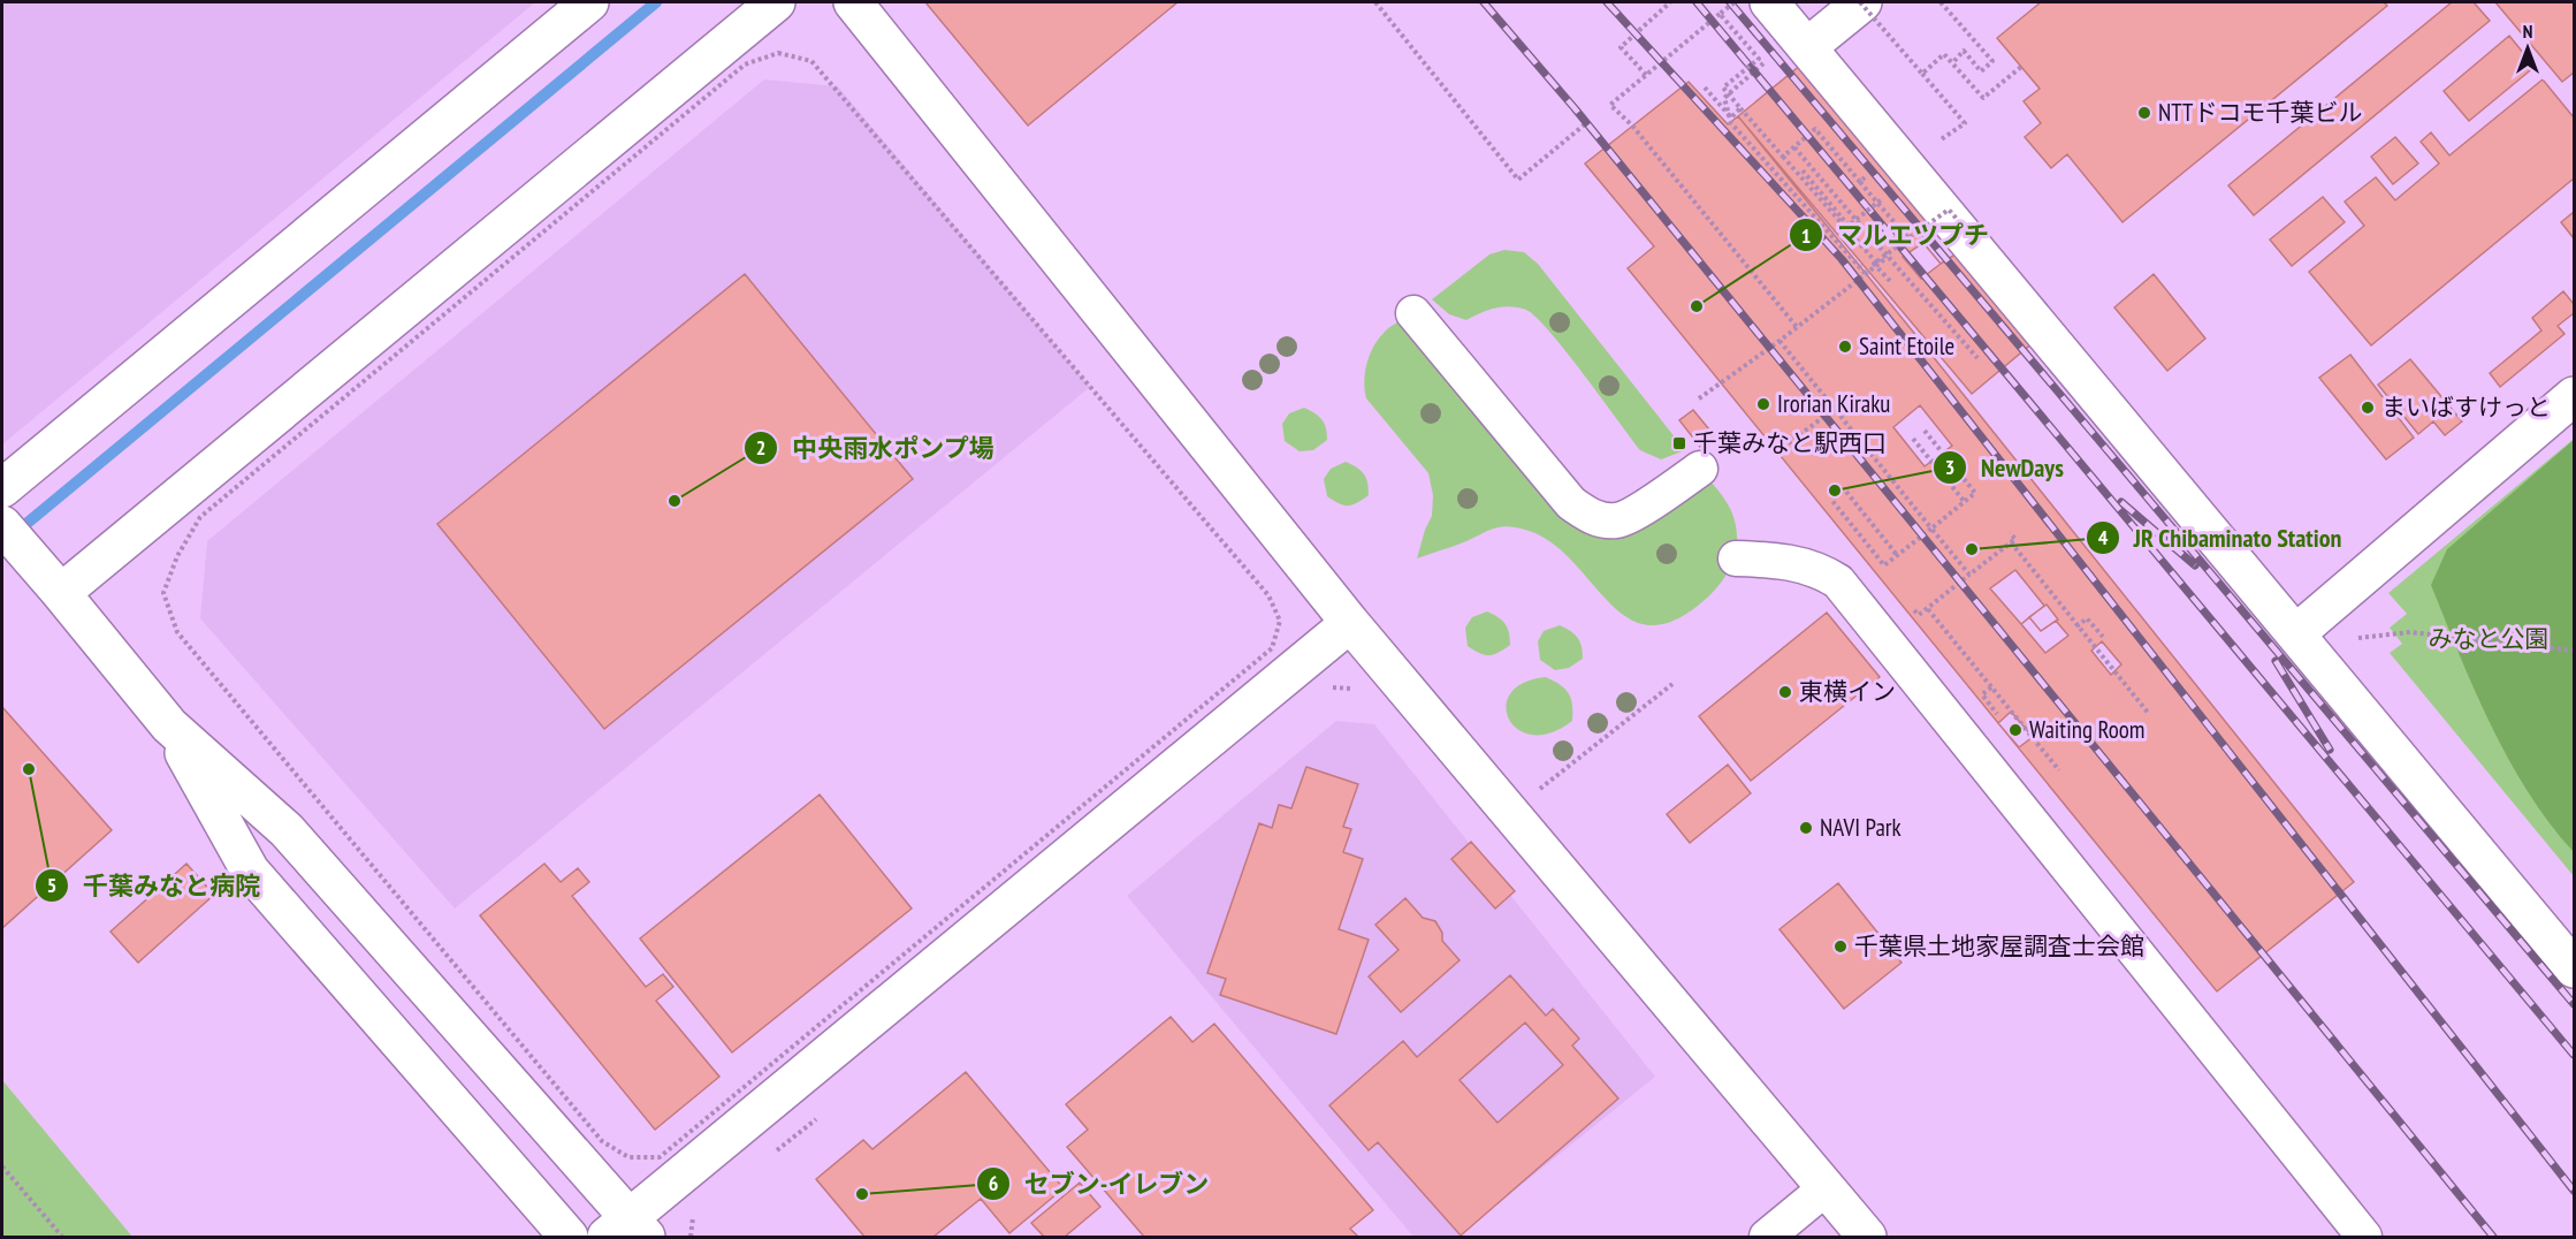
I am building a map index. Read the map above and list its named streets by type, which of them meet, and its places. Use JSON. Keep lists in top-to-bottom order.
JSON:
{
  "parks": ["みなと公園"],
  "places": {
    "other": [
      "NTTドコモ千葉ビル",
      "マルエツプチ",
      "Saint Etoile",
      "Irorian Kiraku",
      "まいばすけっと",
      "NewDays",
      "中央雨水ポンプ場",
      "JR Chibaminato Station",
      "東横イン",
      "Waiting Room",
      "千葉みなと病院",
      "NAVI Park",
      "千葉県土地家屋調査士会館",
      "セブン-イレブン"
    ],
    "transit": ["千葉みなと駅西口"]
  },
  "north": "top"
}
